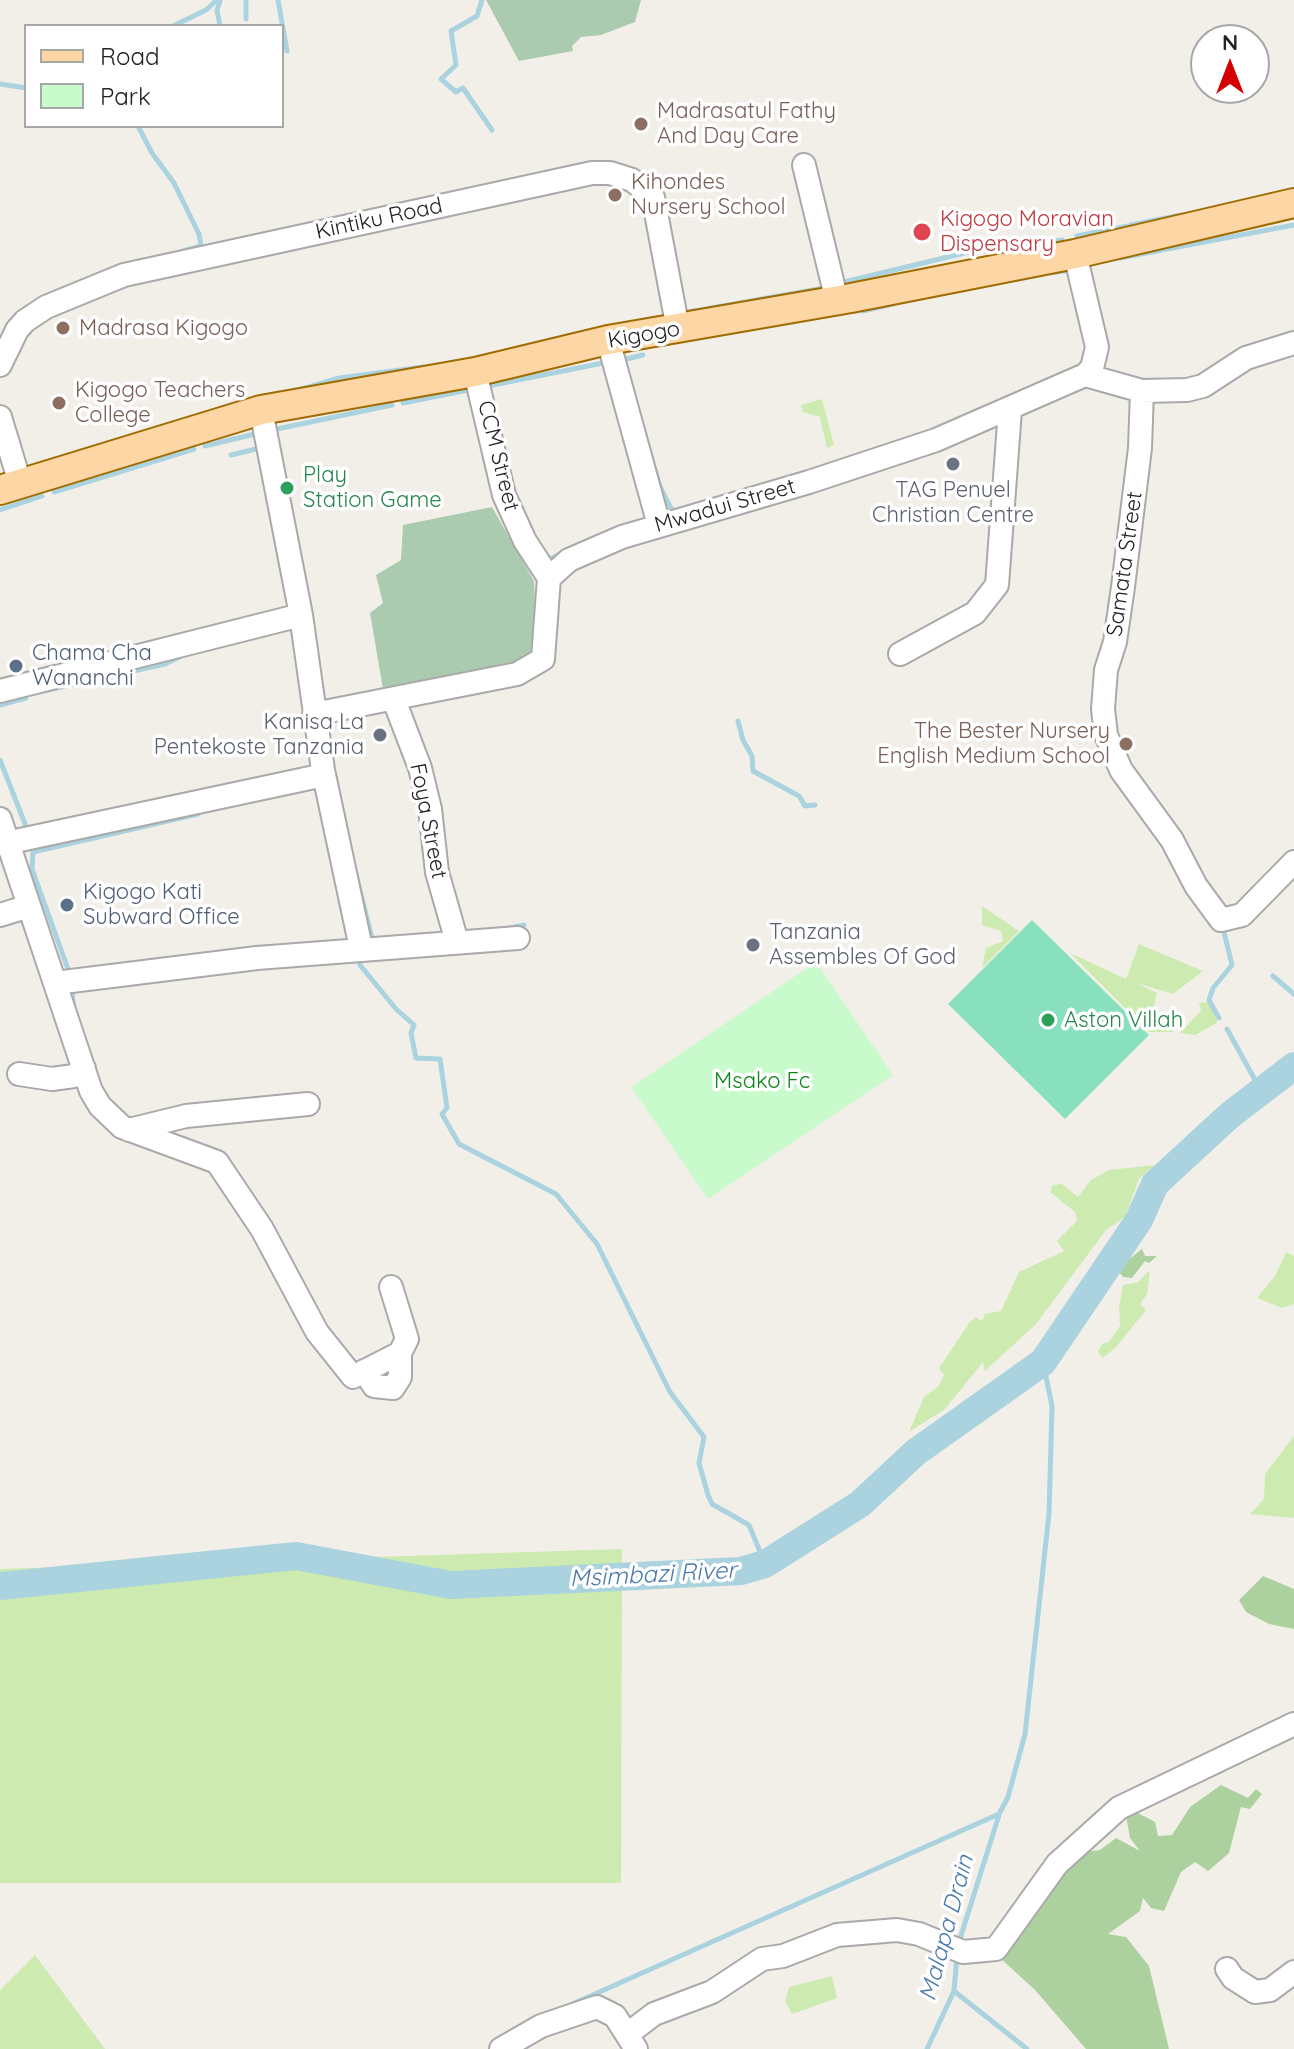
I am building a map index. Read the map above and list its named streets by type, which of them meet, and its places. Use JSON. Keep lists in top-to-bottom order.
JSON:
{
  "streets": {
    "main road": ["Kigogo"],
    "street": [
      "Kintiku Road",
      "CCM Street",
      "Mwadui Street",
      "Samata Street",
      "Foya Street"
    ]
  },
  "crossings": [
    ["Kintiku Road", "Kigogo"],
    ["Kigogo", "CCM Street"],
    ["CCM Street", "Mwadui Street"]
  ],
  "water": ["Msimbazi River", "Malapa Drain"],
  "parks": ["Msako Fc"],
  "places": [
    "Madrasatul Fathy And Day Care",
    "Kihondes Nursery School",
    "Kigogo Moravian Dispensary",
    "Madrasa Kigogo",
    "Kigogo Teachers College",
    "TAG Penuel Christian Centre",
    "Play Station Game",
    "Chama Cha Wananchi",
    "Kanisa La Pentekoste Tanzania",
    "The Bester Nursery English Medium School",
    "Kigogo Kati Subward Office",
    "Tanzania Assembles Of God",
    "Aston Villah"
  ],
  "legend": ["Road", "Park"],
  "north": "top"
}
